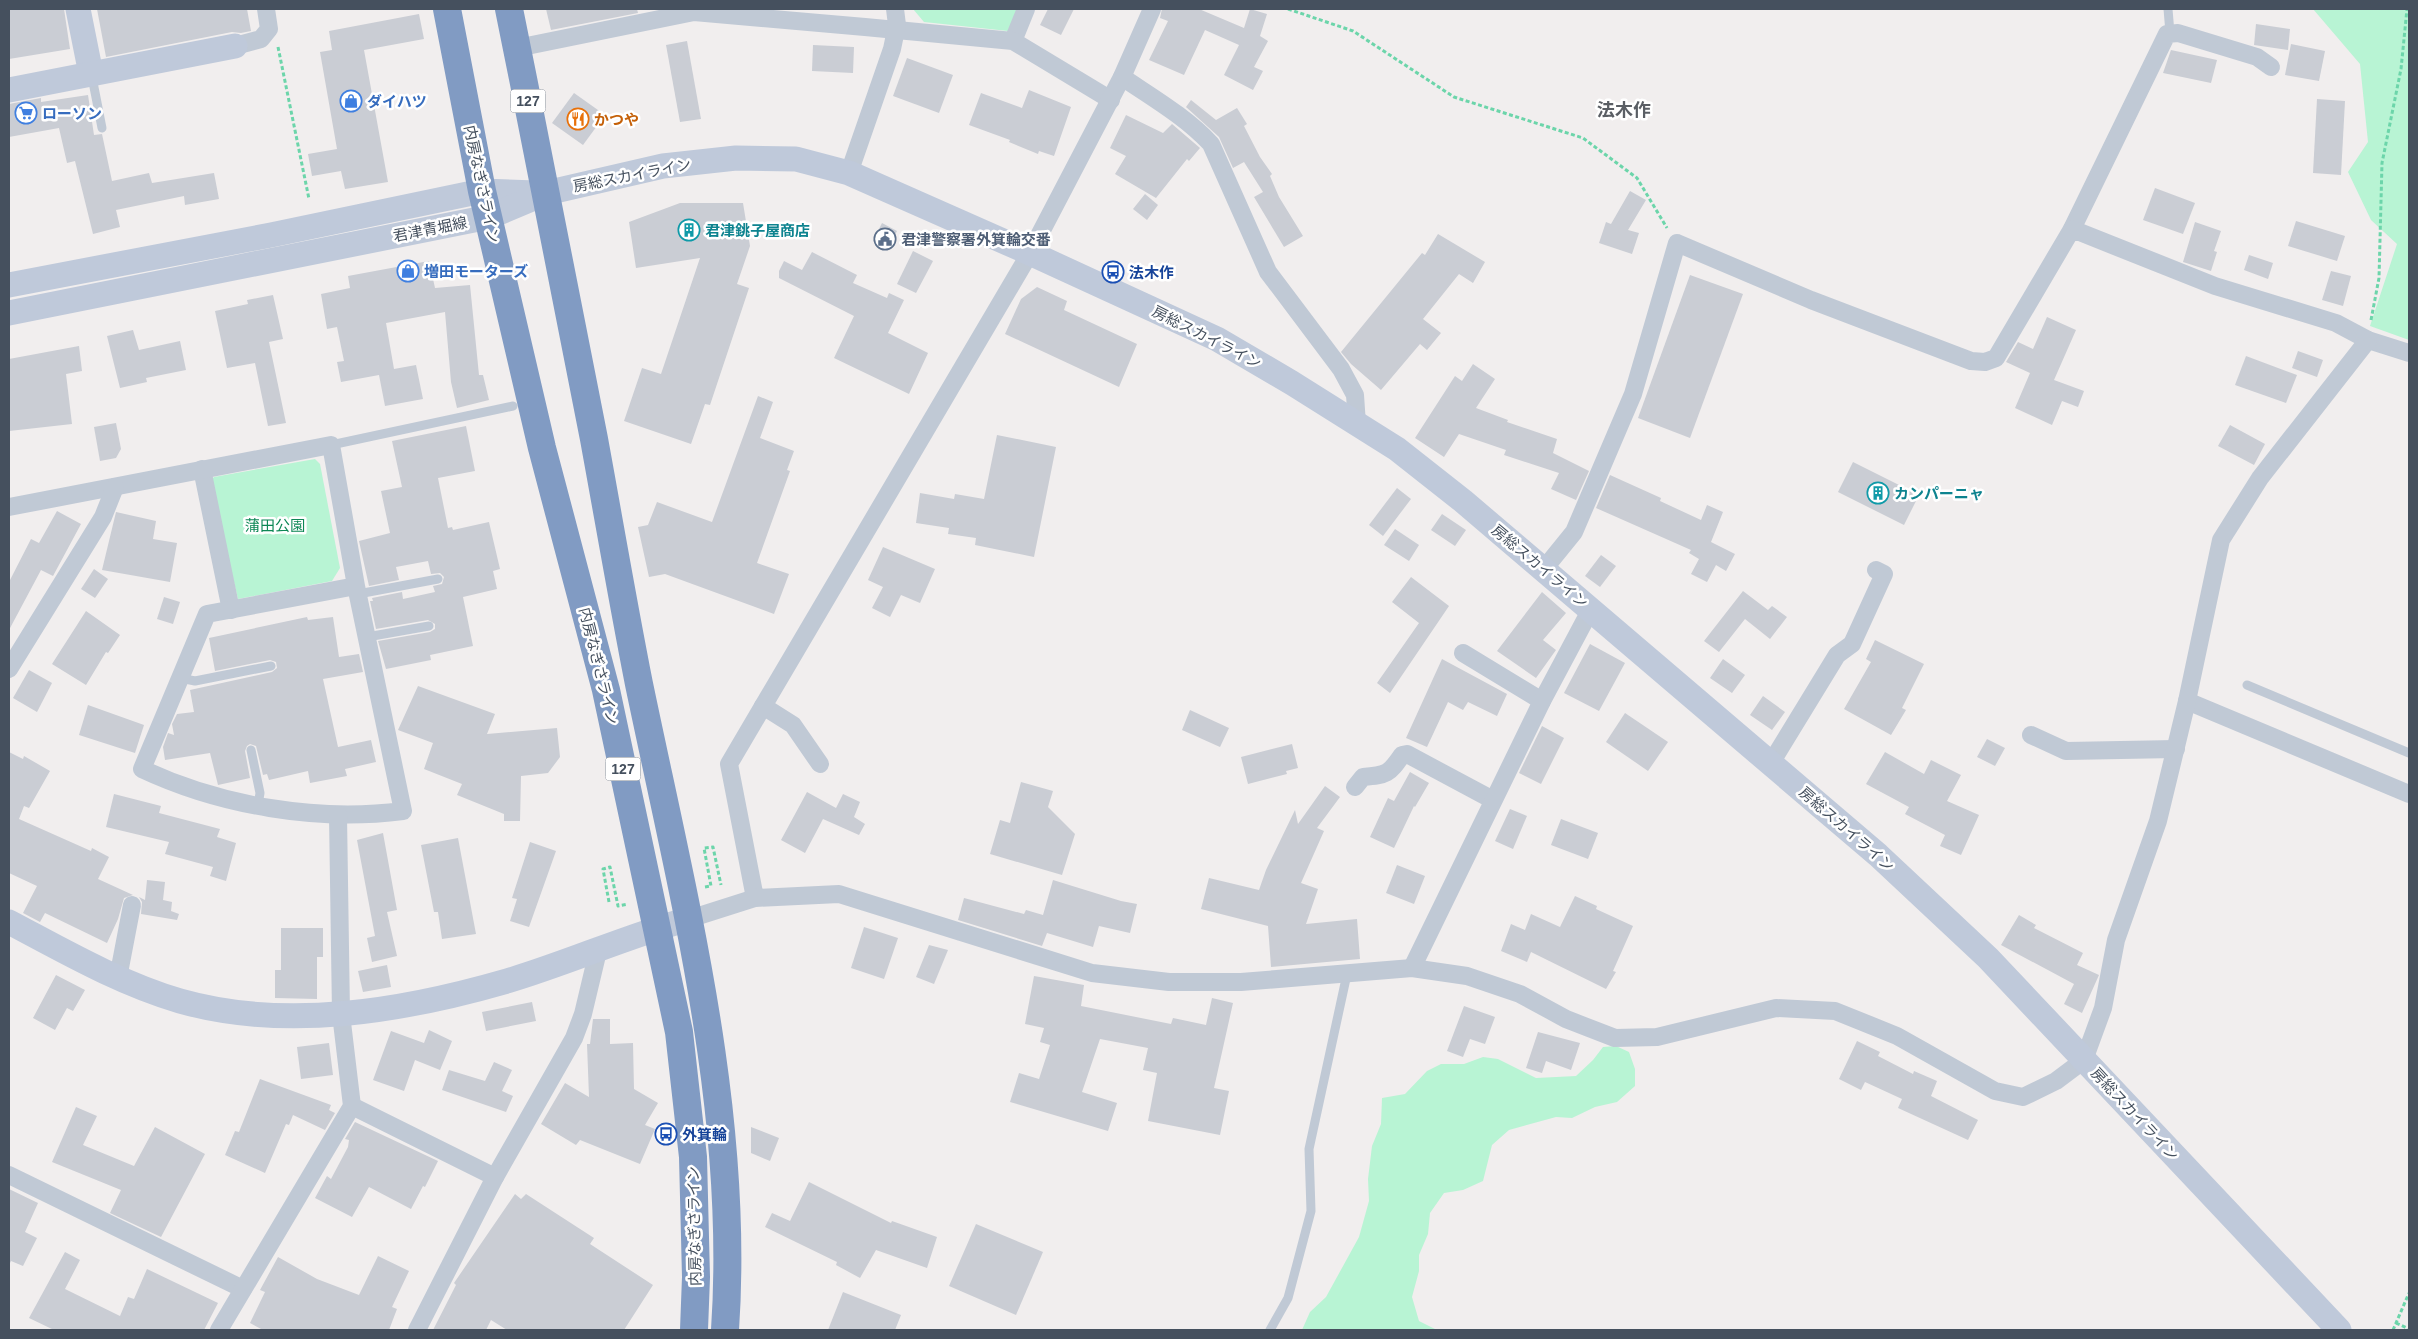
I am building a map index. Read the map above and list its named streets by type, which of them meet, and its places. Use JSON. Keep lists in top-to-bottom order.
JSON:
{
  "streets": {
    "highway": ["127", "内房なぎさライン"],
    "main road": ["房総スカイライン", "君津青堀線"]
  },
  "crossings": [
    ["房総スカイライン", "内房なぎさライン"],
    ["房総スカイライン", "君津青堀線"],
    ["内房なぎさライン", "君津青堀線"]
  ],
  "districts": ["法木作"],
  "parks": ["蒲田公園"],
  "places": {
    "shop": ["ダイハツ", "増田モーターズ"],
    "supermarket": ["ローソン"],
    "restaurant": ["かつや"],
    "building": ["君津銚子屋商店", "カンパーニャ"],
    "public building": ["君津警察署外箕輪交番"],
    "bus stop": ["法木作", "外箕輪"]
  }
}
